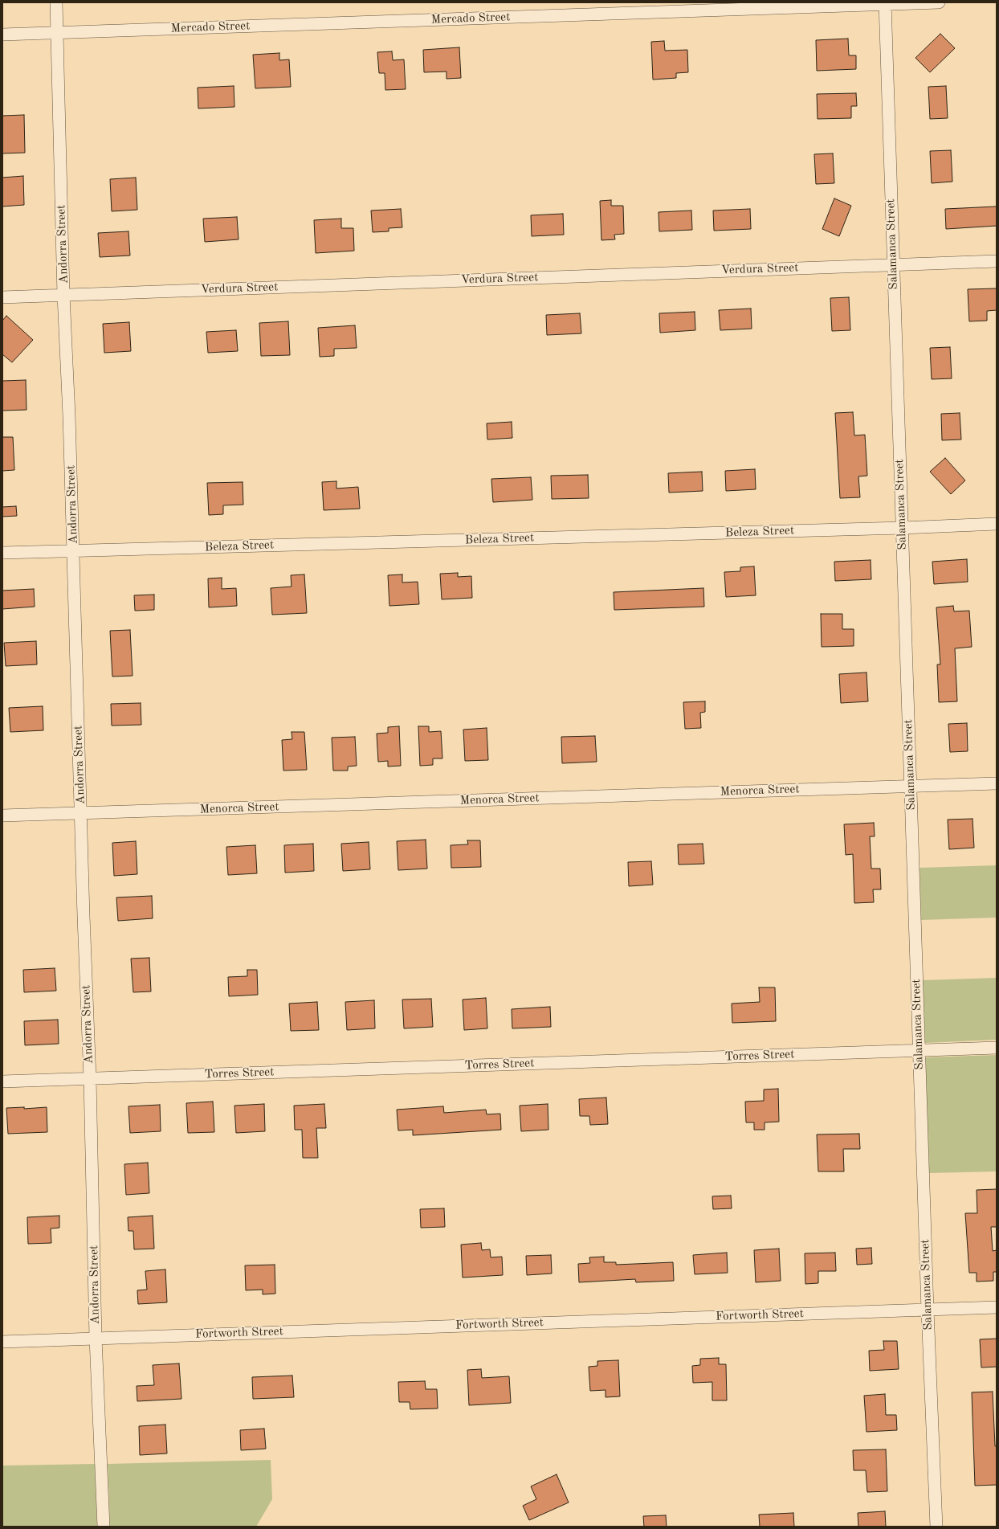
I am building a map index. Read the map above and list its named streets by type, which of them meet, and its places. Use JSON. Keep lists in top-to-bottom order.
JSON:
{
  "streets": {
    "street": [
      "Mercado Street",
      "Andorra Street",
      "Salamanca Street",
      "Verdura Street",
      "Beleza Street",
      "Menorca Street",
      "Torres Street",
      "Fortworth Street"
    ]
  },
  "crossings": [
    ["Mercado Street", "Andorra Street"],
    ["Mercado Street", "Salamanca Street"],
    ["Andorra Street", "Verdura Street"],
    ["Andorra Street", "Beleza Street"],
    ["Andorra Street", "Menorca Street"],
    ["Andorra Street", "Torres Street"],
    ["Andorra Street", "Fortworth Street"],
    ["Salamanca Street", "Verdura Street"],
    ["Salamanca Street", "Beleza Street"],
    ["Salamanca Street", "Menorca Street"],
    ["Salamanca Street", "Torres Street"],
    ["Salamanca Street", "Fortworth Street"]
  ]
}
